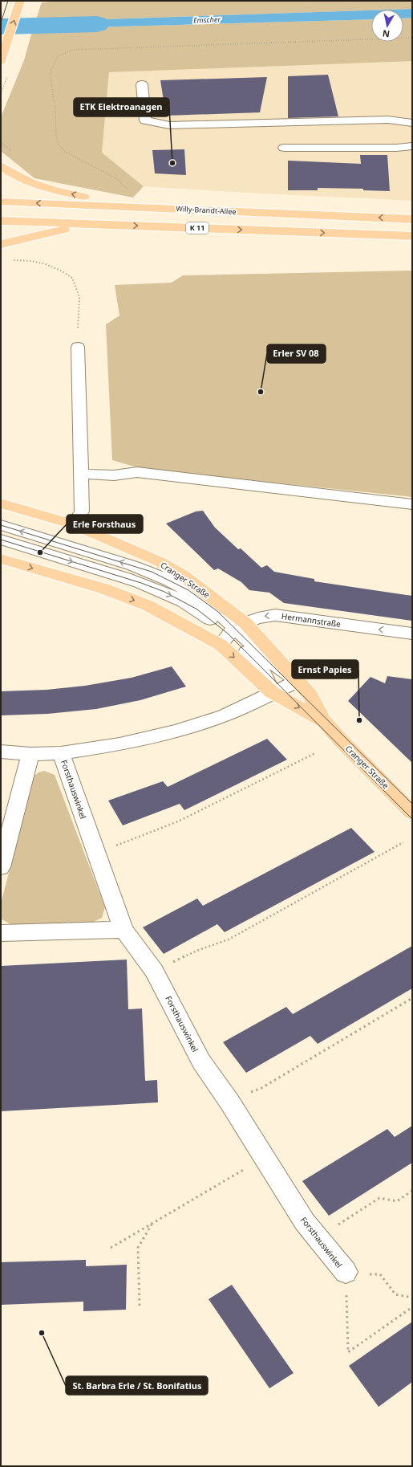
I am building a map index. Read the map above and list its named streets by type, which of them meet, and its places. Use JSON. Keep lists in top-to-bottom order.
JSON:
{
  "streets": {
    "main road": ["Willy-Brandt-Allee", "K 11", "Cranger Straße"],
    "street": ["Hermannstraße", "Forsthauswinkel"]
  },
  "crossings": [
    ["Cranger Straße", "Hermannstraße"],
    ["Cranger Straße", "Forsthauswinkel"]
  ],
  "water": ["Emscher"],
  "places": [
    "ETK Elektroanagen",
    "Erler SV 08",
    "Erle Forsthaus",
    "Ernst Papies",
    "St. Barbra Erle / St. Bonifatius"
  ],
  "north": "bottom"
}
